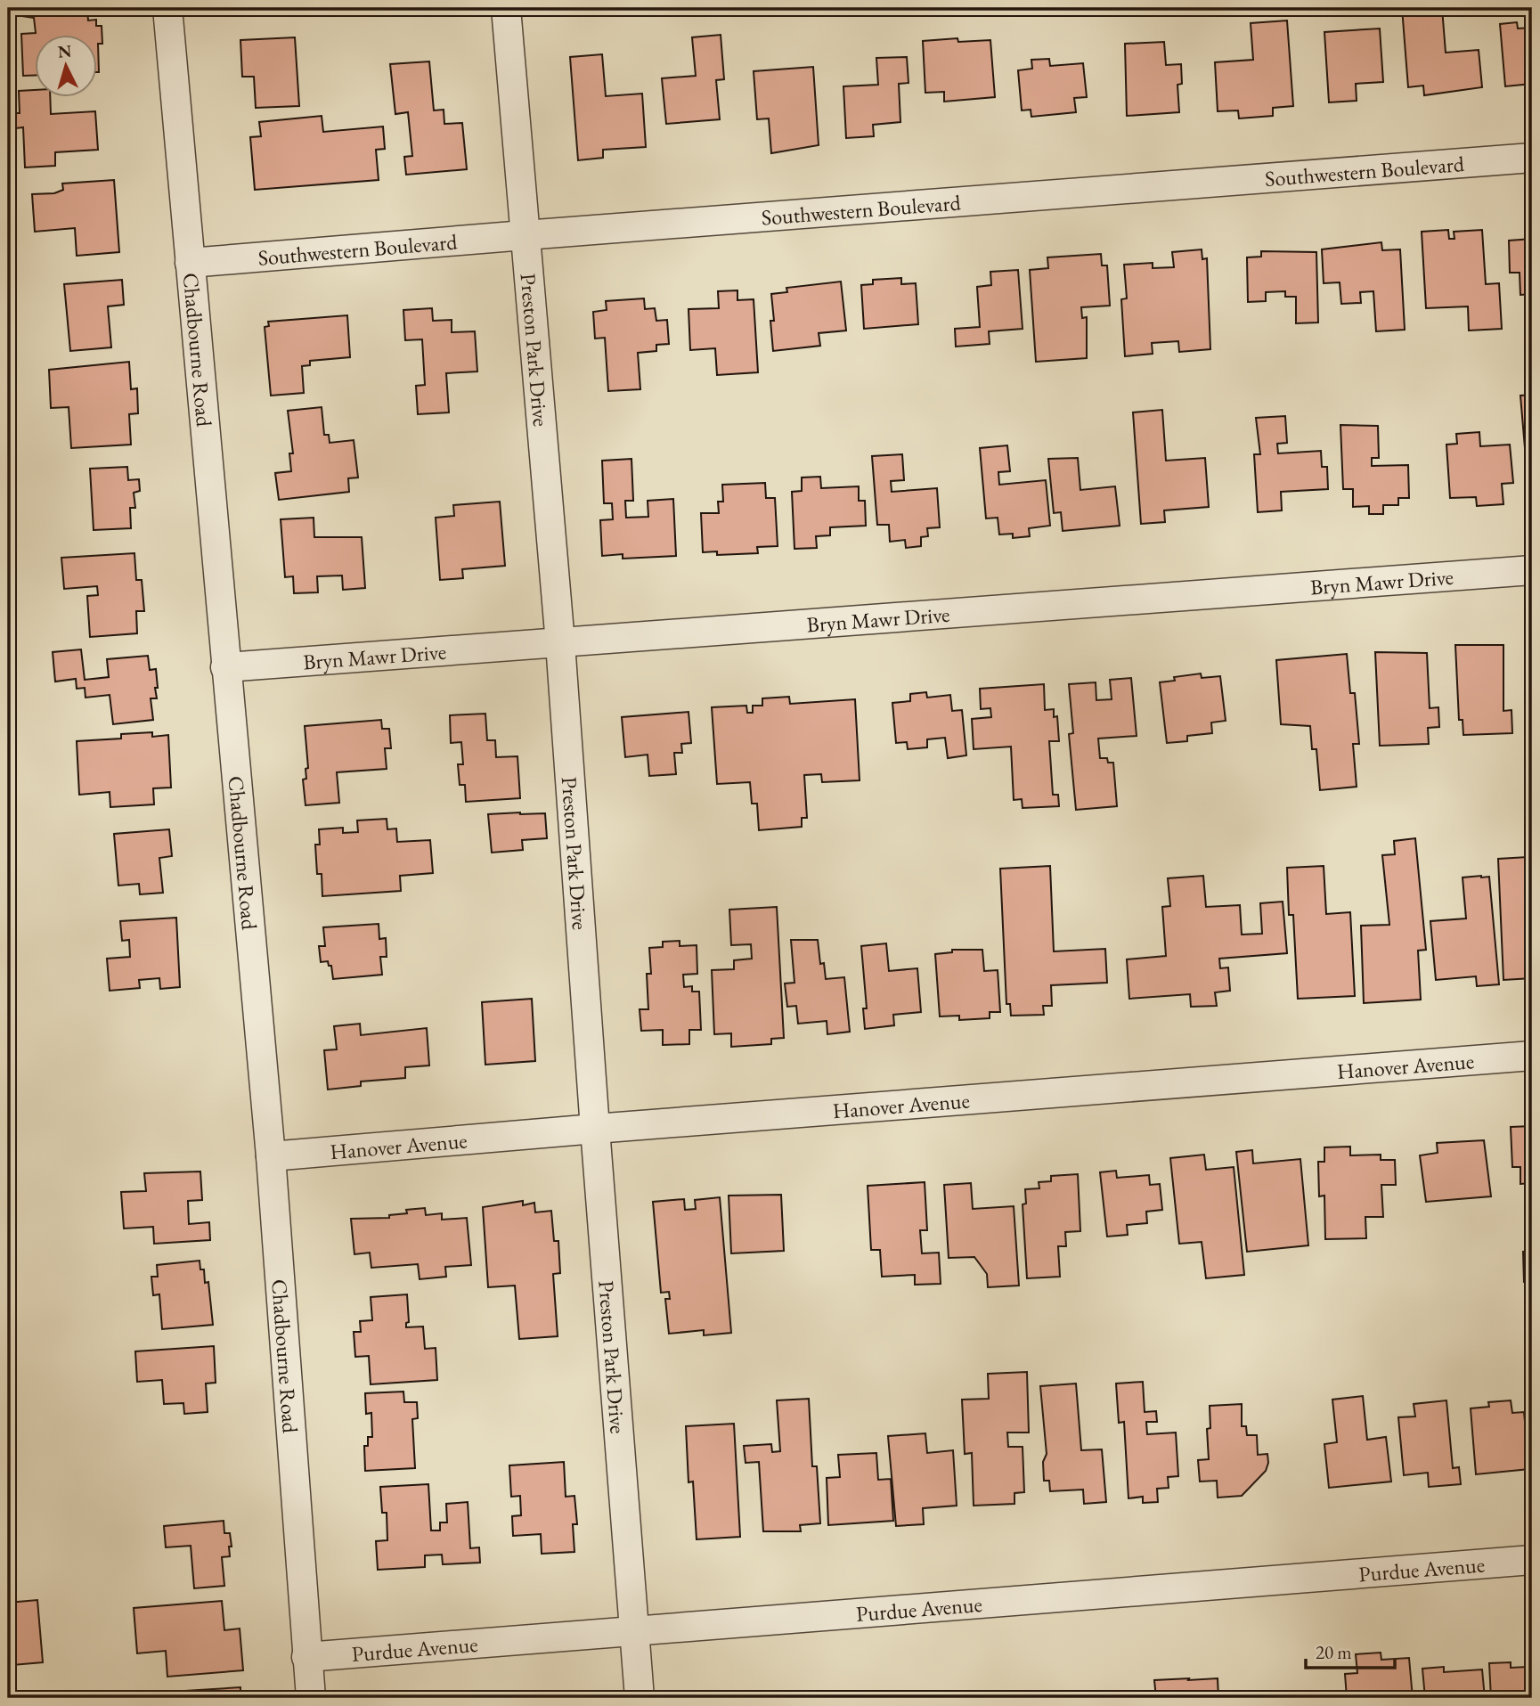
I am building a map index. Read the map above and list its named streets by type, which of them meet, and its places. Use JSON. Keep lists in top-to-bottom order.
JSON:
{
  "streets": {
    "street": [
      "Southwestern Boulevard",
      "Chadbourne Road",
      "Preston Park Drive",
      "Bryn Mawr Drive",
      "Hanover Avenue",
      "Purdue Avenue"
    ]
  },
  "crossings": [
    ["Southwestern Boulevard", "Chadbourne Road"],
    ["Southwestern Boulevard", "Preston Park Drive"],
    ["Chadbourne Road", "Bryn Mawr Drive"],
    ["Chadbourne Road", "Hanover Avenue"],
    ["Chadbourne Road", "Purdue Avenue"],
    ["Preston Park Drive", "Bryn Mawr Drive"],
    ["Preston Park Drive", "Hanover Avenue"],
    ["Preston Park Drive", "Purdue Avenue"]
  ],
  "scale_bar": "20 m",
  "north": "top"
}
